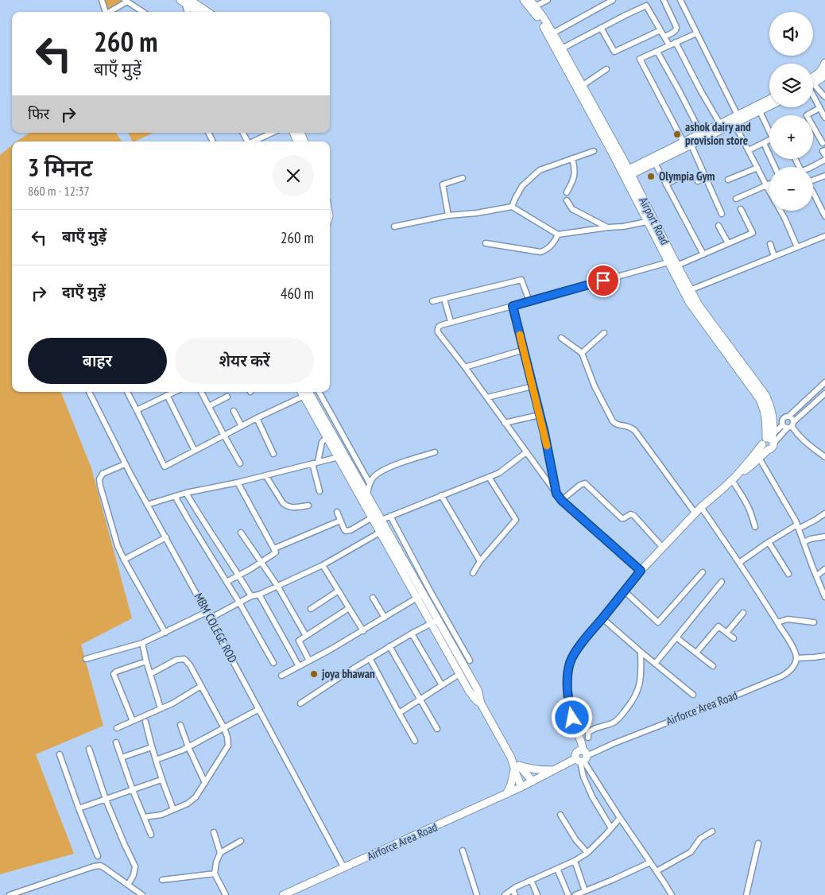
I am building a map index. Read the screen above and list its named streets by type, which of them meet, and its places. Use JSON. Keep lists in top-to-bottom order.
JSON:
{
  "streets": {
    "street": ["Airport Road", "MBM COLEGE ROD", "Airforce Area Road"]
  },
  "crossings": [
    ["MBM COLEGE ROD", "Airforce Area Road"]
  ],
  "places": ["ashok dairy and provision store", "Olympia Gym", "joya bhawan"],
  "page": {
    "map_buttons": ["+", "−"],
    "turn": ["260 m", "बाएँ मुड़ें"],
    "then": "फिर",
    "heading": ["3 मिनट", "860 m · 12:37"],
    "list": [
      {
        "name": "बाएँ मुड़ें",
        "value": "260 m"
      },
      {
        "name": "दाएँ मुड़ें",
        "value": "460 m"
      }
    ],
    "buttons": ["बाहर", "शेयर करें"]
  }
}
